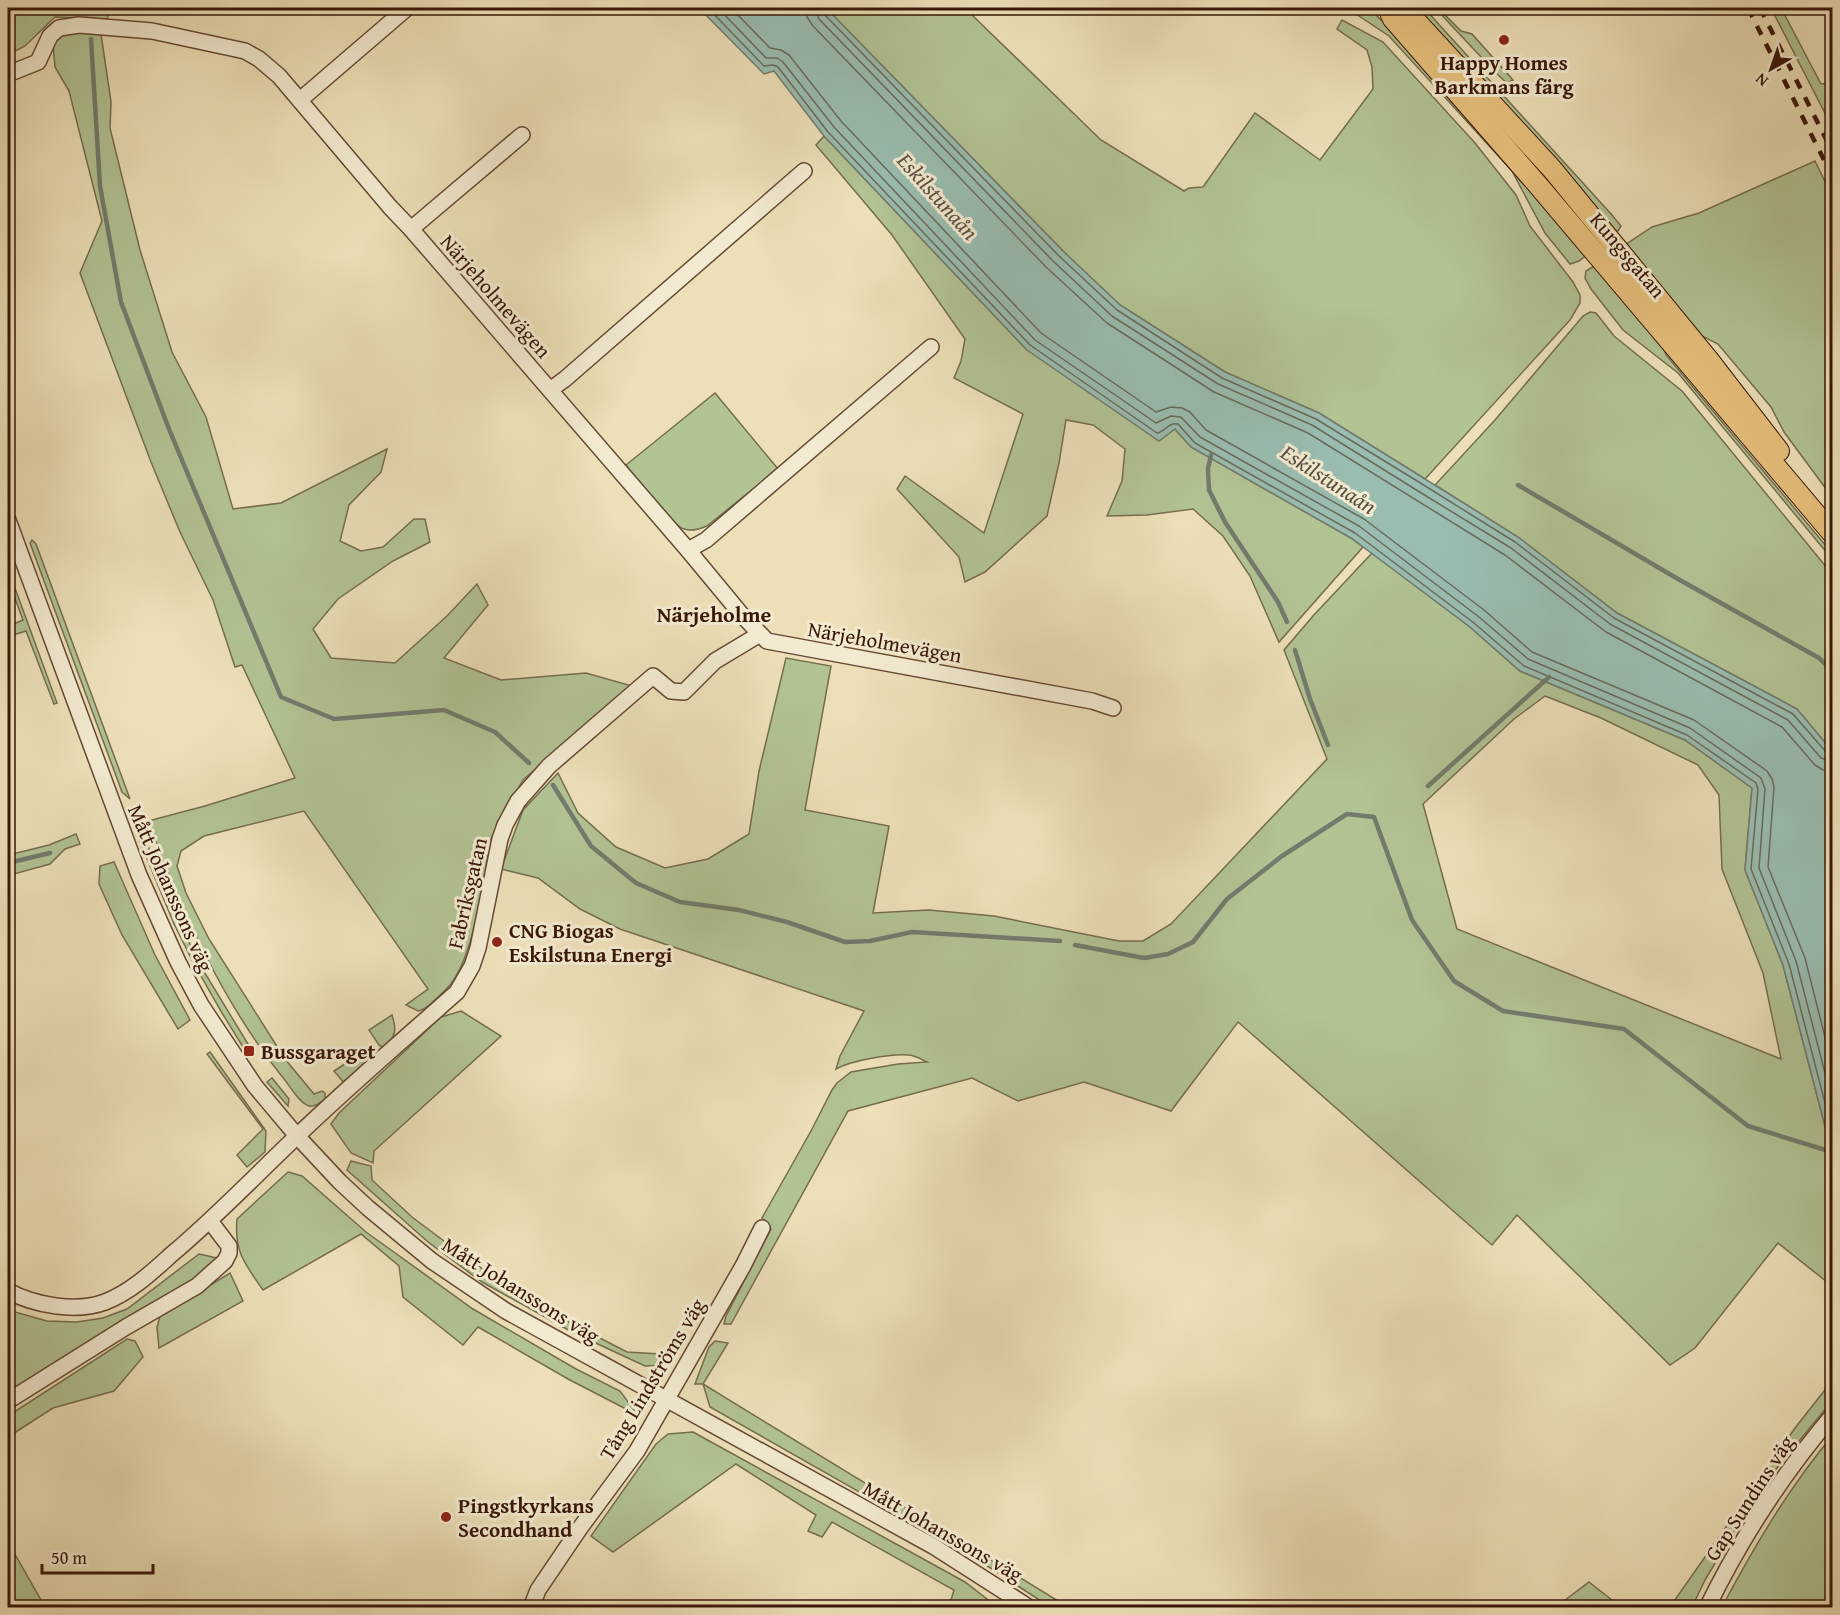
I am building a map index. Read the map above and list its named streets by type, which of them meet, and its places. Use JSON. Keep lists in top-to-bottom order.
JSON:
{
  "streets": {
    "main road": ["Kungsgatan"],
    "street": [
      "Närjeholmevägen",
      "Mått Johanssons väg",
      "Fabriksgatan",
      "Tång Lindströms väg",
      "Gap Sundins väg"
    ]
  },
  "crossings": [
    ["Närjeholmevägen", "Fabriksgatan"],
    ["Mått Johanssons väg", "Fabriksgatan"],
    ["Mått Johanssons väg", "Tång Lindströms väg"]
  ],
  "districts": ["Närjeholme"],
  "water": ["Eskilstunaån"],
  "places": {
    "other": ["Happy Homes Barkmans färg", "CNG Biogas Eskilstuna Energi", "Pingstkyrkans Secondhand"],
    "transit": ["Bussgaraget"]
  },
  "scale_bar": "50 m",
  "north": "bottom left"
}
